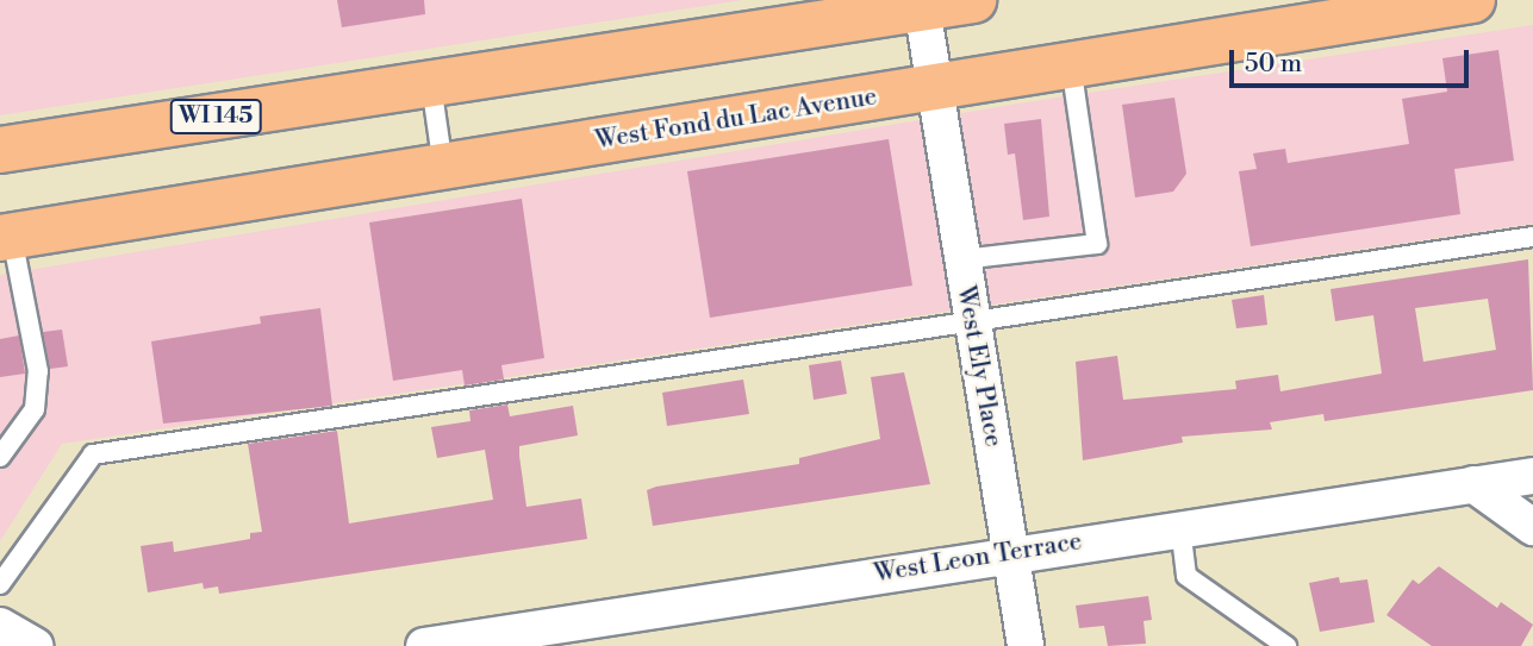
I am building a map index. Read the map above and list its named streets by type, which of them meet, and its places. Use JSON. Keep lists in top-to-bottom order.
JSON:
{
  "streets": {
    "main road": ["WI 145", "West Fond du Lac Avenue"],
    "street": ["West Ely Place", "West Leon Terrace"]
  },
  "crossings": [
    ["WI 145", "West Ely Place"],
    ["West Fond du Lac Avenue", "West Ely Place"],
    ["West Ely Place", "West Leon Terrace"]
  ],
  "scale_bar": "50 m"
}
